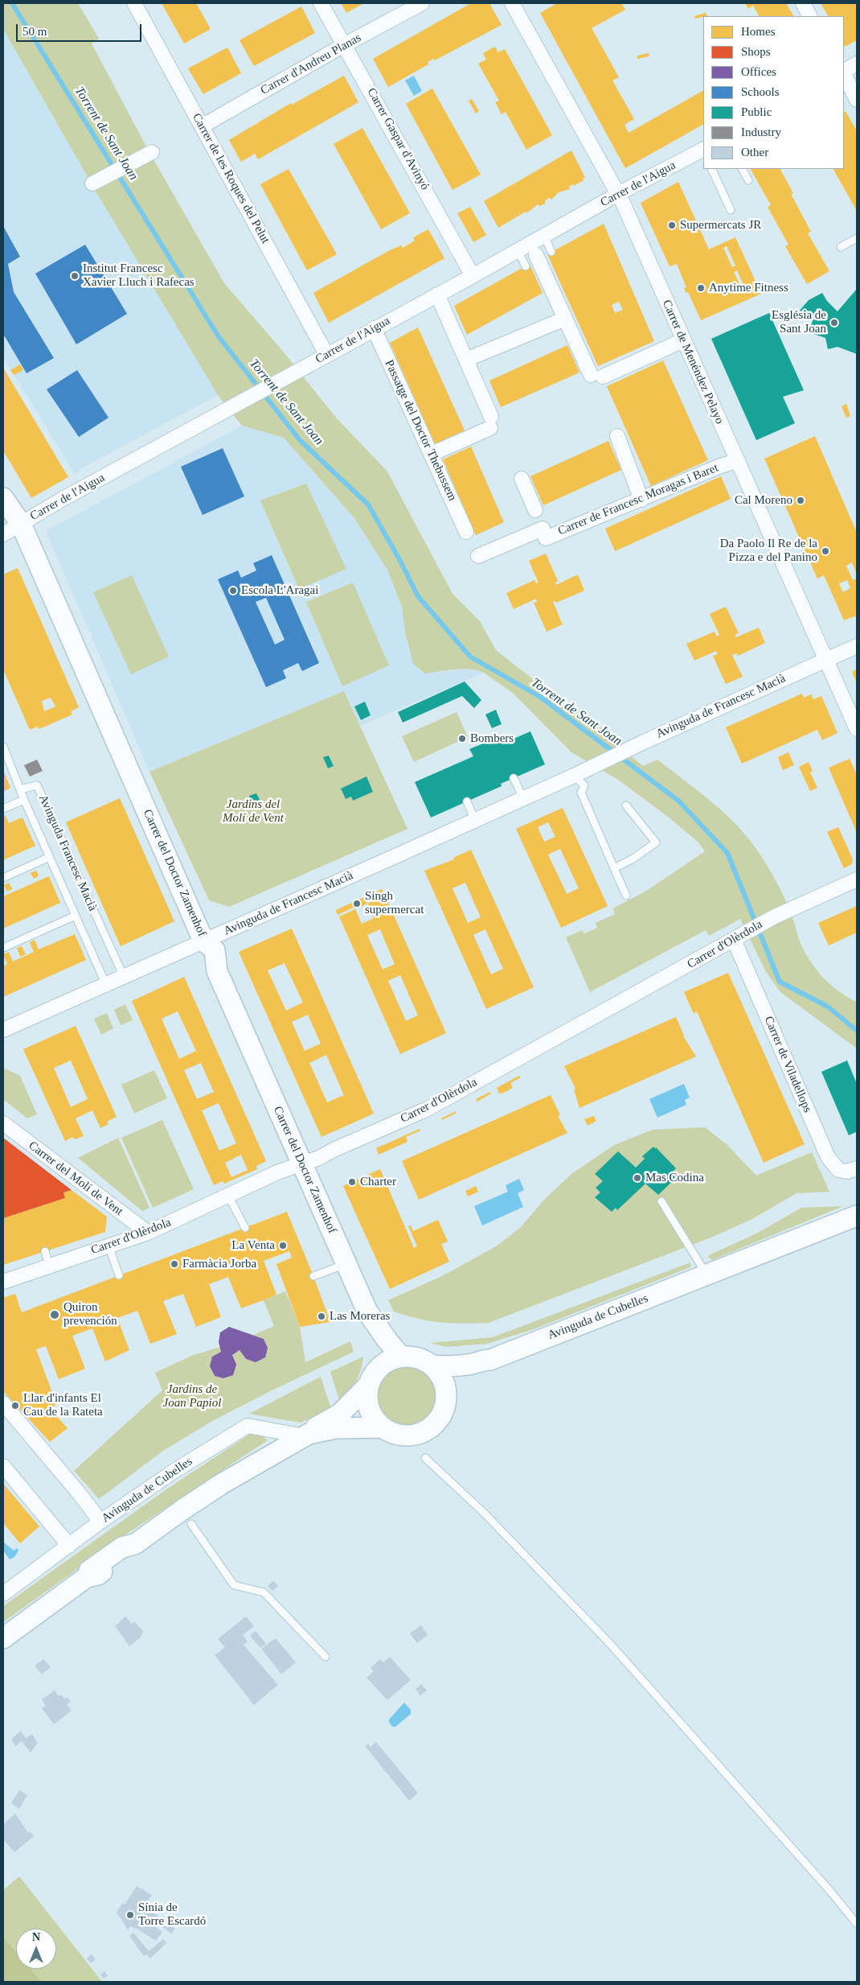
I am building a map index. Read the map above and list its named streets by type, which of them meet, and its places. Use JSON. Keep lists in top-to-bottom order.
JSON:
{
  "streets": {
    "street": [
      "Carrer d'Andreu Planas",
      "Carrer Gaspar d'Avinyó",
      "Carrer de les Roques del Pelut",
      "Carrer de l'Aigua",
      "Carrer de Menéndez Pelayo",
      "Passatge del Doctor Thebussem",
      "Carrer de Francesc Moragas i Baret",
      "Avinguda de Francesc Macià",
      "Carrer del Doctor Zamenhof",
      "Carrer d'Olèrdola",
      "Carrer de Viladellops",
      "Carrer del Molí de Vent",
      "Avinguda de Cubelles"
    ],
    "lane": ["Avinguda Francesc Macià"]
  },
  "crossings": [
    ["Carrer d'Andreu Planas", "Carrer Gaspar d'Avinyó"],
    ["Carrer d'Andreu Planas", "Carrer de les Roques del Pelut"],
    ["Carrer Gaspar d'Avinyó", "Carrer de l'Aigua"],
    ["Carrer de les Roques del Pelut", "Carrer de l'Aigua"],
    ["Carrer de l'Aigua", "Carrer de Menéndez Pelayo"],
    ["Carrer de l'Aigua", "Passatge del Doctor Thebussem"],
    ["Carrer de l'Aigua", "Carrer del Doctor Zamenhof"],
    ["Carrer de Menéndez Pelayo", "Carrer de Francesc Moragas i Baret"],
    ["Carrer de Menéndez Pelayo", "Avinguda de Francesc Macià"],
    ["Avinguda de Francesc Macià", "Avinguda Francesc Macià"],
    ["Avinguda de Francesc Macià", "Carrer del Doctor Zamenhof"],
    ["Carrer del Doctor Zamenhof", "Carrer d'Olèrdola"],
    ["Carrer d'Olèrdola", "Carrer de Viladellops"],
    ["Carrer d'Olèrdola", "Carrer del Molí de Vent"]
  ],
  "water": ["Torrent de Sant Joan"],
  "parks": ["Jardins del Molí de Vent", "Jardins de Joan Papiol"],
  "places": [
    "Supermercats JR",
    "Institut Francesc Xavier Lluch i Rafecas",
    "Anytime Fitness",
    "Església de Sant Joan",
    "Cal Moreno",
    "Da Paolo Il Re de la Pizza e del Panino",
    "Escola L'Aragai",
    "Bombers",
    "Singh supermercat",
    "Mas Codina",
    "Charter",
    "La Venta",
    "Farmàcia Jorba",
    "Quiron prevención",
    "Las Moreras",
    "Llar d'infants El Cau de la Rateta",
    "Sínia de Torre Escardó"
  ],
  "legend": [
    "Homes",
    "Shops",
    "Offices",
    "Schools",
    "Public",
    "Industry",
    "Other"
  ],
  "scale_bar": "50 m",
  "north": "top"
}
